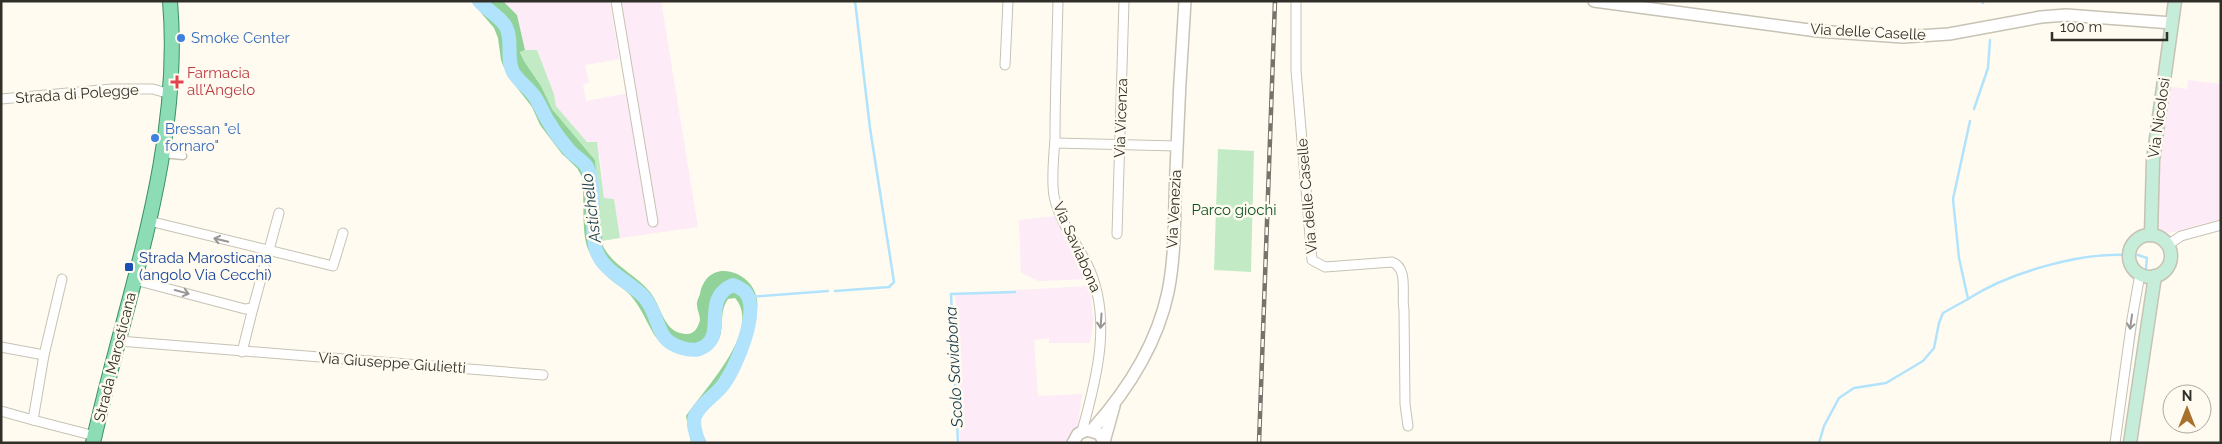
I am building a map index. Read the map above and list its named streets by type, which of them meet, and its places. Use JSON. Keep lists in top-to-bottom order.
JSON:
{
  "streets": {
    "main road": ["Via Nicolosi", "Strada Marosticana"],
    "street": [
      "Via delle Caselle",
      "Strada di Polegge",
      "Via Vicenza",
      "Via Venezia",
      "Via Saviabona",
      "Via Giuseppe Giulietti"
    ]
  },
  "crossings": [
    ["Via delle Caselle", "Via Nicolosi"],
    ["Strada di Polegge", "Strada Marosticana"],
    ["Via Venezia", "Via Saviabona"],
    ["Strada Marosticana", "Via Giuseppe Giulietti"]
  ],
  "one_way": ["Via Saviabona"],
  "water": ["Astichello", "Scolo Saviabona"],
  "parks": ["Parco giochi"],
  "places": {
    "other": ["Smoke Center", "Bressan \"el fornaro\""],
    "health": ["Farmacia all'Angelo"],
    "transit": ["Strada Marosticana (angolo Via Cecchi)"]
  },
  "scale_bar": "100 m",
  "north": "top"
}
